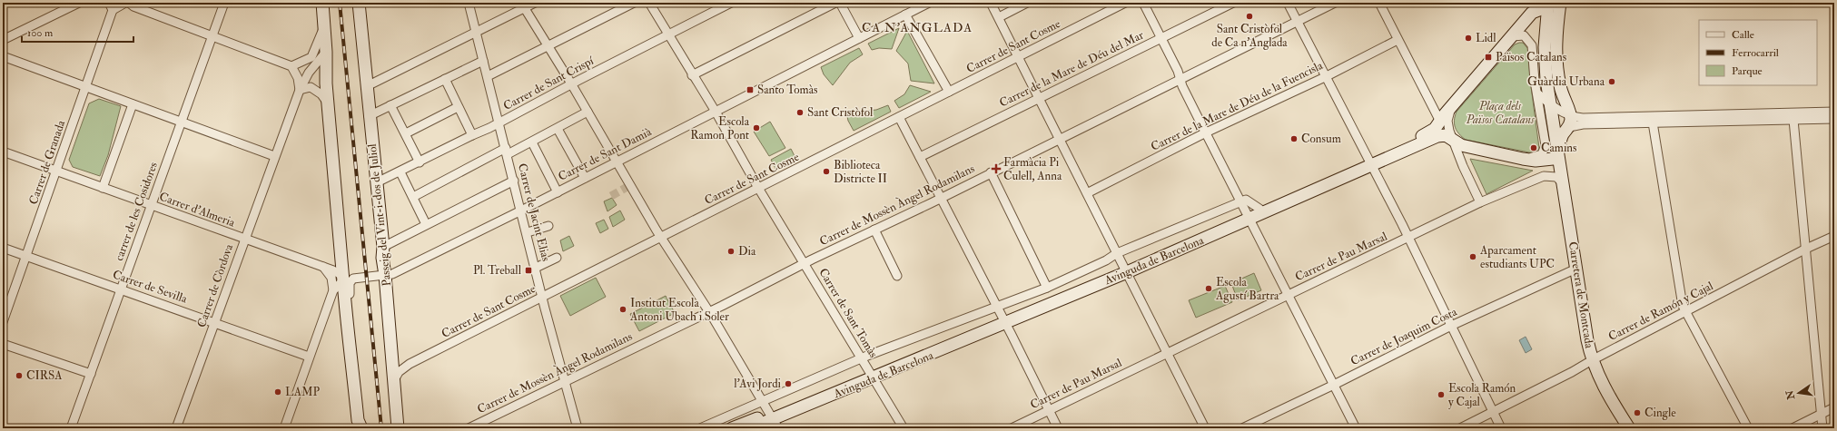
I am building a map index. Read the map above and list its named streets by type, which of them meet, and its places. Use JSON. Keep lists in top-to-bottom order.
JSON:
{
  "streets": {
    "street": [
      "Carrer de Sant Cosme",
      "Carrer de la Mare de Déu del Mar",
      "Carrer de Sant Crispí",
      "Carrer de la Mare de Déu de la Fuencisla",
      "Carrer de Sant Damià",
      "Carrer de Granada",
      "Carrer de Mossèn Àngel Rodamilans",
      "Carrer d'Almeria",
      "carrer de les Cosidores",
      "Carrer de Jacint Elias",
      "Passeig del Vint-i-dos de Juliol",
      "Carrer de Pau Marsal",
      "Avinguda de Barcelona",
      "Carrer de Còrdova",
      "Carrer de Sevilla",
      "Carretera de Montcada",
      "Carrer de Ramón y Cajal",
      "Carrer de Sant Tomàs",
      "Carrer de Joaquim Costa"
    ]
  },
  "crossings": [
    ["Carrer de Sant Cosme", "Carrer de Jacint Elias"],
    ["Carrer de Sant Cosme", "Passeig del Vint-i-dos de Juliol"],
    ["Carrer de Sant Cosme", "Carrer de Sant Tomàs"],
    ["Carrer de Sant Crispí", "Carrer de Jacint Elias"],
    ["Carrer de Sant Crispí", "Passeig del Vint-i-dos de Juliol"],
    ["Carrer de Sant Crispí", "Carrer de Sant Tomàs"],
    ["Carrer de Sant Damià", "Carrer de Jacint Elias"],
    ["Carrer de Sant Damià", "Passeig del Vint-i-dos de Juliol"],
    ["Carrer de Sant Damià", "Carrer de Sant Tomàs"],
    ["Carrer de Granada", "Carrer d'Almeria"],
    ["Carrer de Granada", "Carrer de Sevilla"],
    ["Carrer de Mossèn Àngel Rodamilans", "Carrer de Jacint Elias"],
    ["Carrer de Mossèn Àngel Rodamilans", "Carrer de Sant Tomàs"],
    ["Carrer d'Almeria", "carrer de les Cosidores"],
    ["Carrer d'Almeria", "Carrer de Còrdova"],
    ["carrer de les Cosidores", "Carrer de Sevilla"],
    ["Carrer de Pau Marsal", "Carretera de Montcada"],
    ["Avinguda de Barcelona", "Carretera de Montcada"],
    ["Avinguda de Barcelona", "Carrer de Sant Tomàs"],
    ["Carrer de Còrdova", "Carrer de Sevilla"],
    ["Carretera de Montcada", "Carrer de Ramón y Cajal"],
    ["Carretera de Montcada", "Carrer de Joaquim Costa"]
  ],
  "districts": ["CA N'ANGLADA"],
  "parks": ["Plaça dels Països Catalans"],
  "places": {
    "other": [
      "Sant Cristòfol de Ca n'Anglada",
      "Lidl",
      "Guàrdia Urbana",
      "Sant Cristòfol",
      "Escola Ramon Pont",
      "Consum",
      "Camins",
      "Biblioteca Districte II",
      "Dia",
      "Aparcament estudiants UPC",
      "Escola Agustí Bartra",
      "Institut Escola Antoni Ubach i Soler",
      "CIRSA",
      "l'Avi Jordi",
      "LAMP",
      "Escola Ramón y Cajal",
      "Cingle"
    ],
    "transit": ["Països Catalans", "Santo Tomàs", "Pl. Treball"],
    "health": ["Farmàcia Pi Culell, Anna"]
  },
  "legend": ["Calle", "Ferrocarril", "Parque"],
  "scale_bar": "100 m",
  "north": "left"
}
